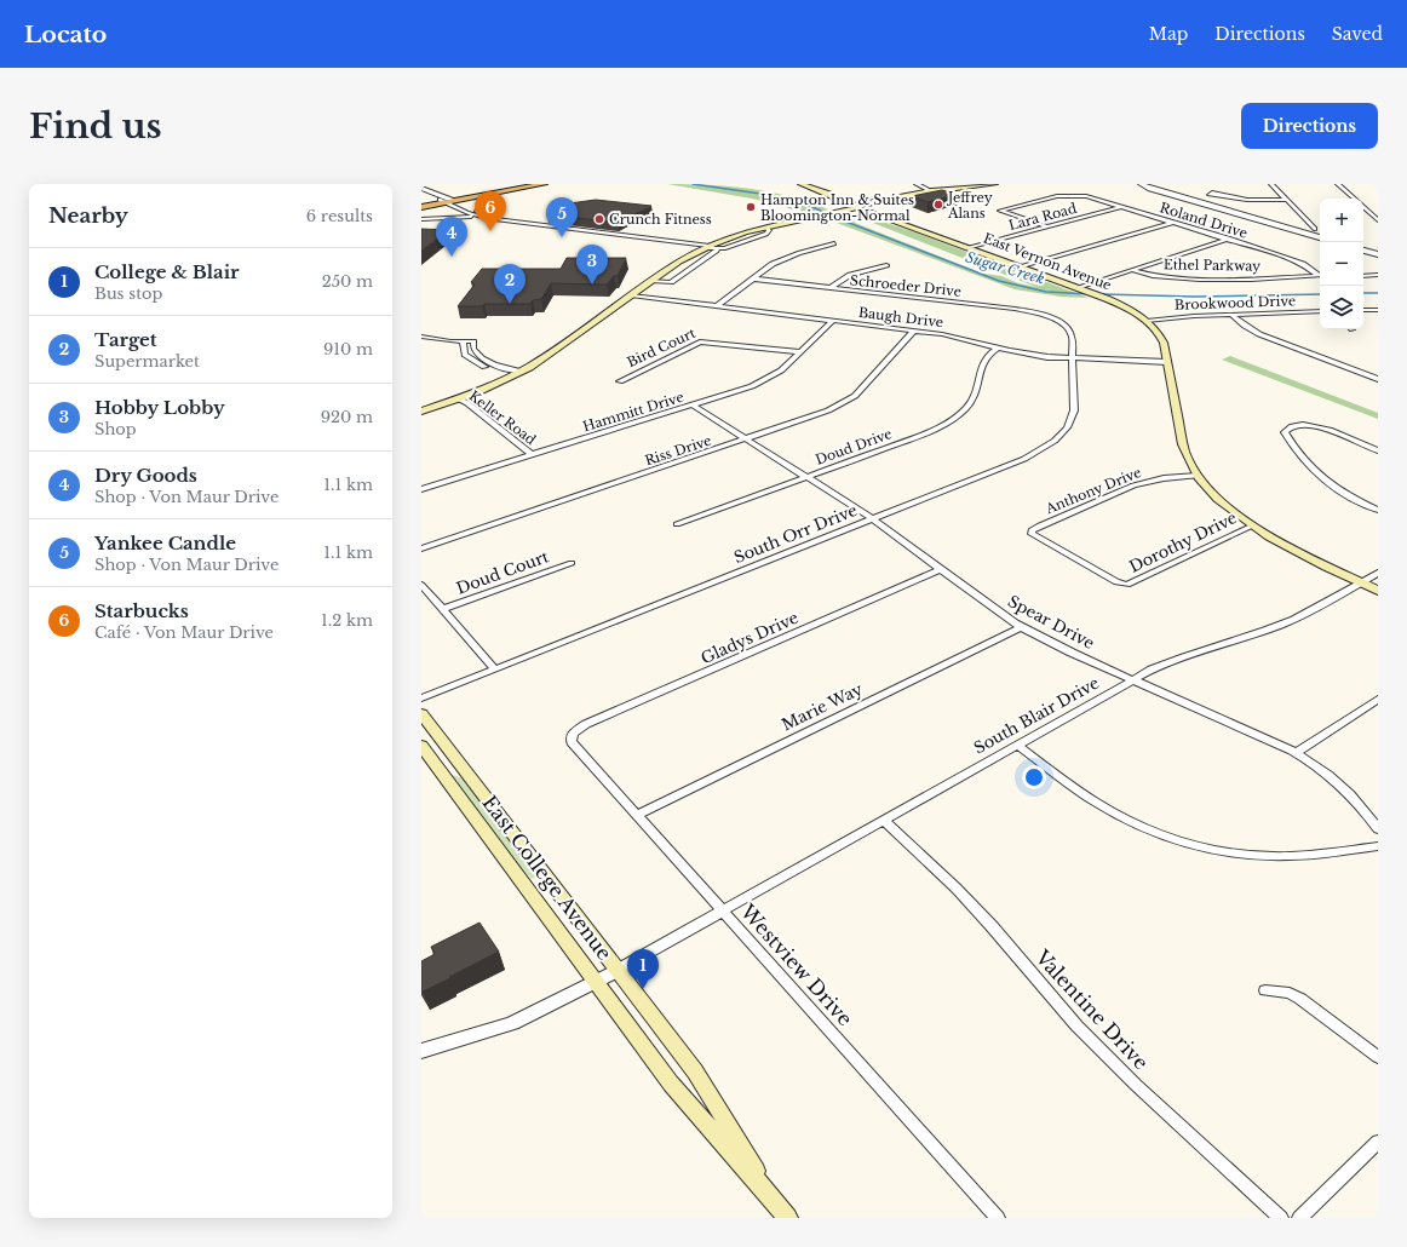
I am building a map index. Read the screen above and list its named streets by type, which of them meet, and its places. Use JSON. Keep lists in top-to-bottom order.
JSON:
{
  "streets": {
    "main road": ["East Vernon Avenue", "East College Avenue"],
    "street": [
      "Lara Road",
      "Roland Drive",
      "Ethel Parkway",
      "Schroeder Drive",
      "Brookwood Drive",
      "Baugh Drive",
      "Bird Court",
      "Hammitt Drive",
      "Keller Road",
      "Doud Drive",
      "Riss Drive",
      "Anthony Drive",
      "South Orr Drive",
      "Dorothy Drive",
      "Doud Court",
      "Spear Drive",
      "Gladys Drive",
      "Marie Way",
      "South Blair Drive",
      "Westview Drive",
      "Valentine Drive"
    ]
  },
  "crossings": [
    ["Lara Road", "Roland Drive"],
    ["Lara Road", "East Vernon Avenue"],
    ["East Vernon Avenue", "Brookwood Drive"],
    ["East Vernon Avenue", "Baugh Drive"],
    ["East Vernon Avenue", "Anthony Drive"],
    ["East Vernon Avenue", "Dorothy Drive"],
    ["East Vernon Avenue", "South Blair Drive"],
    ["Schroeder Drive", "South Orr Drive"],
    ["Baugh Drive", "Hammitt Drive"],
    ["Baugh Drive", "Doud Drive"],
    ["Baugh Drive", "Riss Drive"],
    ["Baugh Drive", "South Orr Drive"],
    ["Bird Court", "Hammitt Drive"],
    ["Hammitt Drive", "Keller Road"],
    ["Hammitt Drive", "Spear Drive"],
    ["Doud Drive", "Spear Drive"],
    ["Riss Drive", "Spear Drive"],
    ["Anthony Drive", "Dorothy Drive"],
    ["South Orr Drive", "Spear Drive"],
    ["Spear Drive", "Gladys Drive"],
    ["Spear Drive", "Marie Way"],
    ["Spear Drive", "South Blair Drive"],
    ["Gladys Drive", "Westview Drive"],
    ["Marie Way", "Westview Drive"],
    ["South Blair Drive", "East College Avenue"],
    ["South Blair Drive", "Westview Drive"],
    ["South Blair Drive", "Valentine Drive"]
  ],
  "water": ["Sugar Creek"],
  "places": ["Jeffrey Alans", "Hampton Inn & Suites Bloomington-Normal", "Crunch Fitness"],
  "page": {
    "header": "Locato",
    "nav": ["Map", "Directions", "Saved"],
    "buttons": "Directions",
    "title": "Find us",
    "heading": ["Nearby", "6 results"],
    "pins": [
      "6",
      "5",
      "4",
      "3",
      "2",
      "1"
    ],
    "map_buttons": ["+", "−"],
    "list": [
      {
        "mark": "1",
        "name": "College & Blair",
        "note": "Bus stop",
        "value": "250 m"
      },
      {
        "mark": "2",
        "name": "Target",
        "note": "Supermarket",
        "value": "910 m"
      },
      {
        "mark": "3",
        "name": "Hobby Lobby",
        "note": "Shop",
        "value": "920 m"
      },
      {
        "mark": "4",
        "name": "Dry Goods",
        "note": "Shop · Von Maur Drive",
        "value": "1.1 km"
      },
      {
        "mark": "5",
        "name": "Yankee Candle",
        "note": "Shop · Von Maur Drive",
        "value": "1.1 km"
      },
      {
        "mark": "6",
        "name": "Starbucks",
        "note": "Café · Von Maur Drive",
        "value": "1.2 km"
      }
    ]
  }
}
